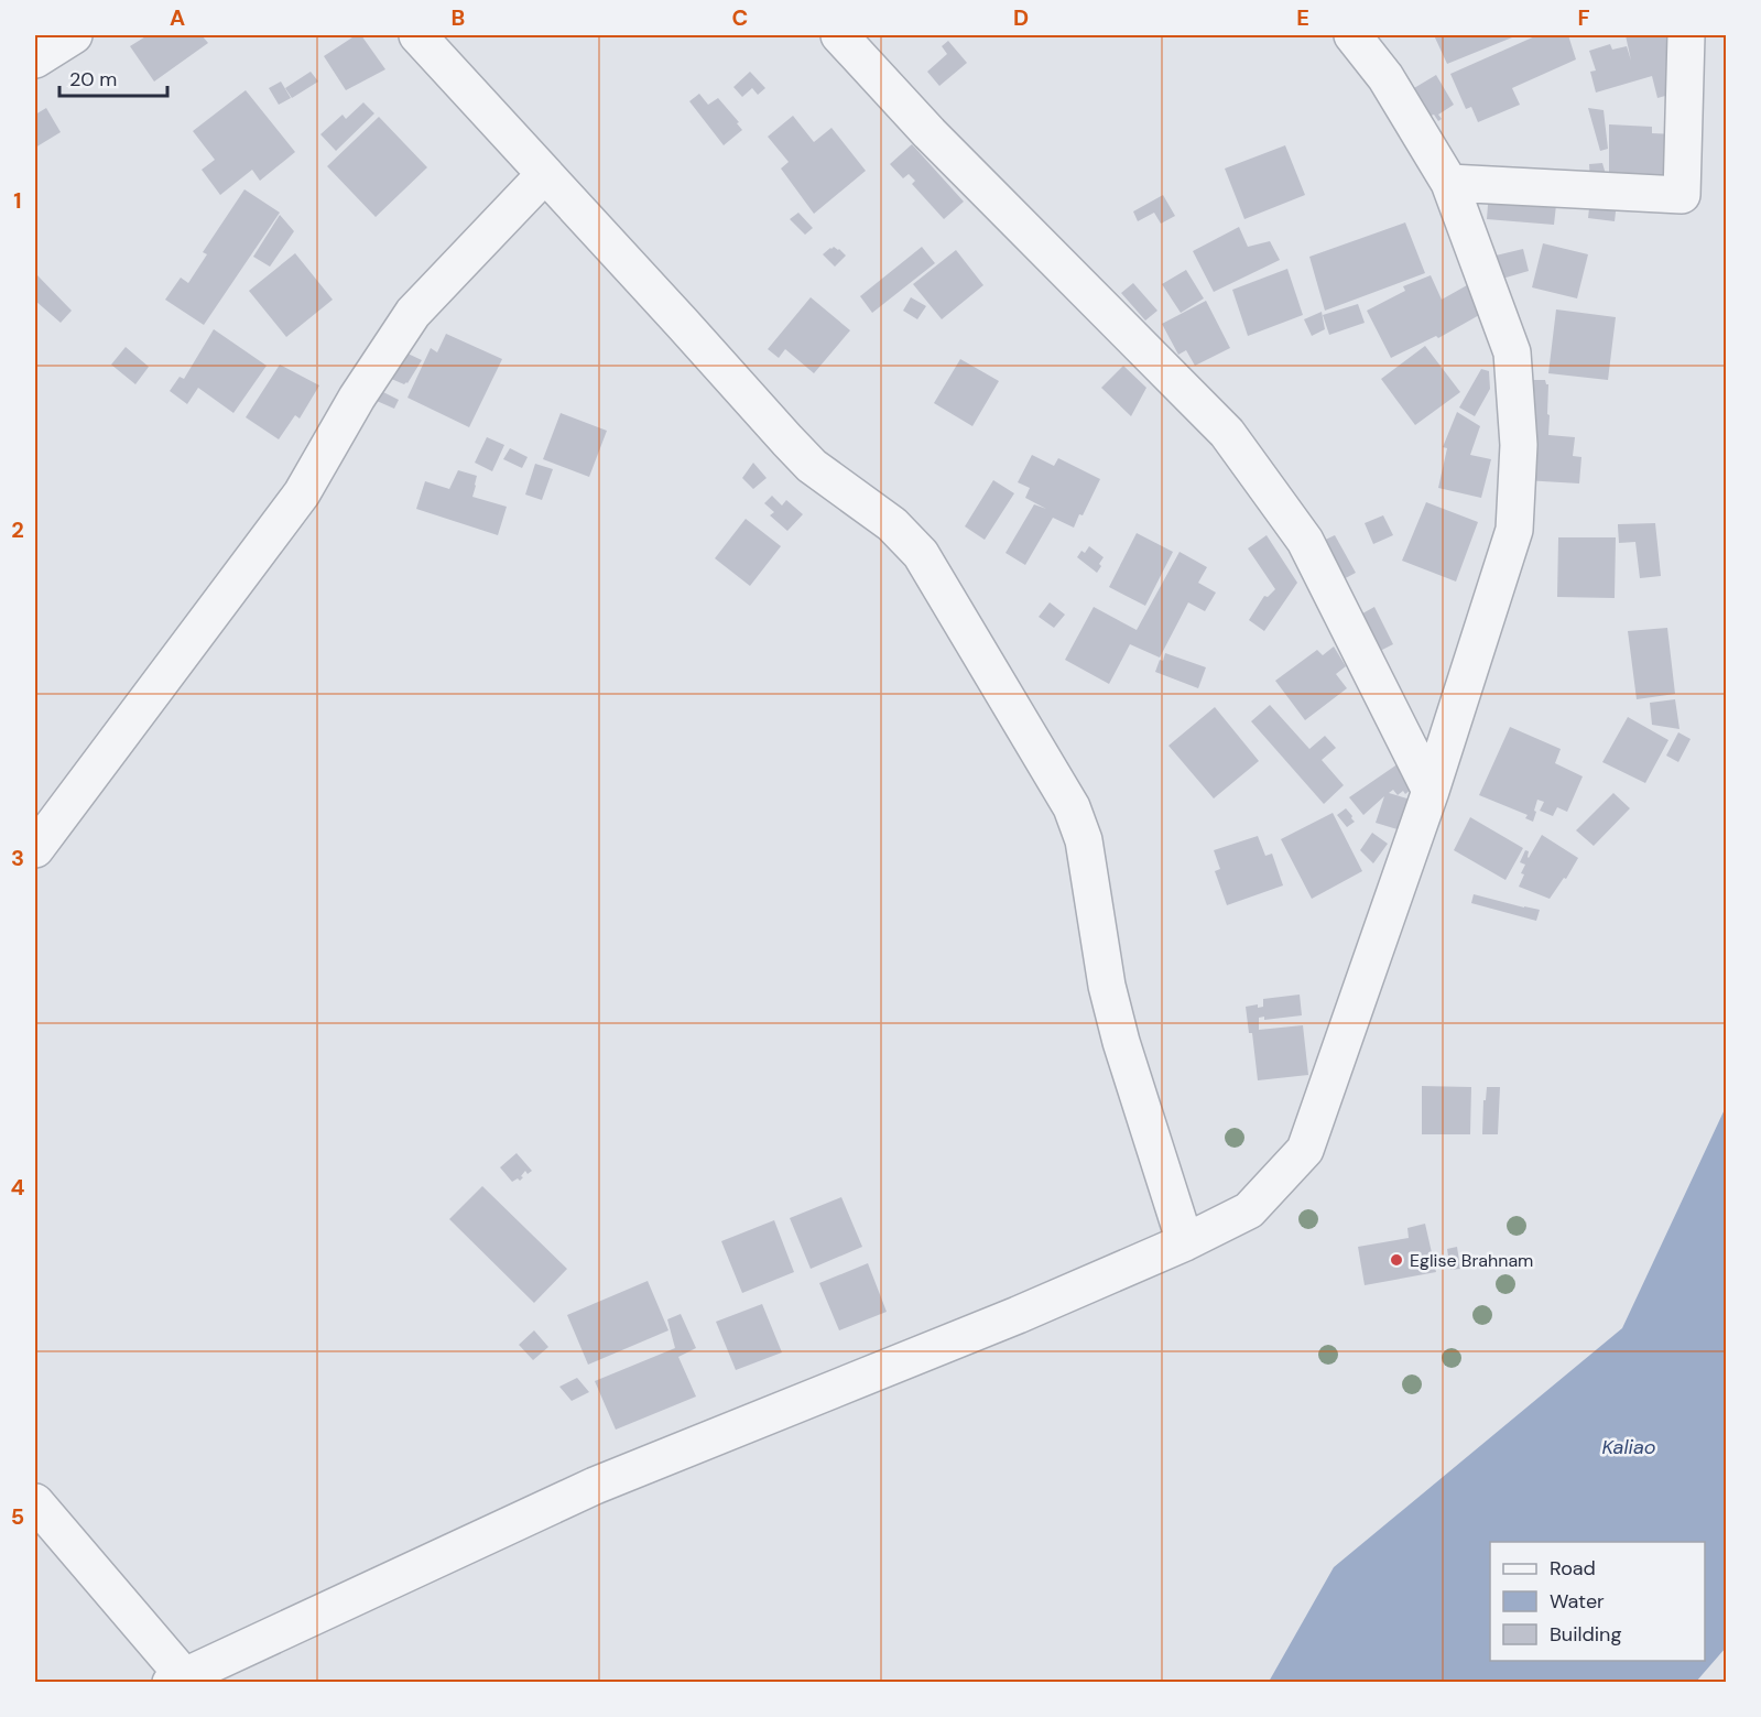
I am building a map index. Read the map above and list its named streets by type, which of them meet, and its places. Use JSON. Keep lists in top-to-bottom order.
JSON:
{
  "water": ["Kaliao"],
  "places": ["Eglise Brahnam"],
  "legend": ["Road", "Water", "Building"],
  "scale_bar": "20 m",
  "grid": {
    "columns": [
      "A",
      "B",
      "C",
      "D",
      "E",
      "F"
    ],
    "rows": [
      "1",
      "2",
      "3",
      "4",
      "5"
    ]
  }
}
